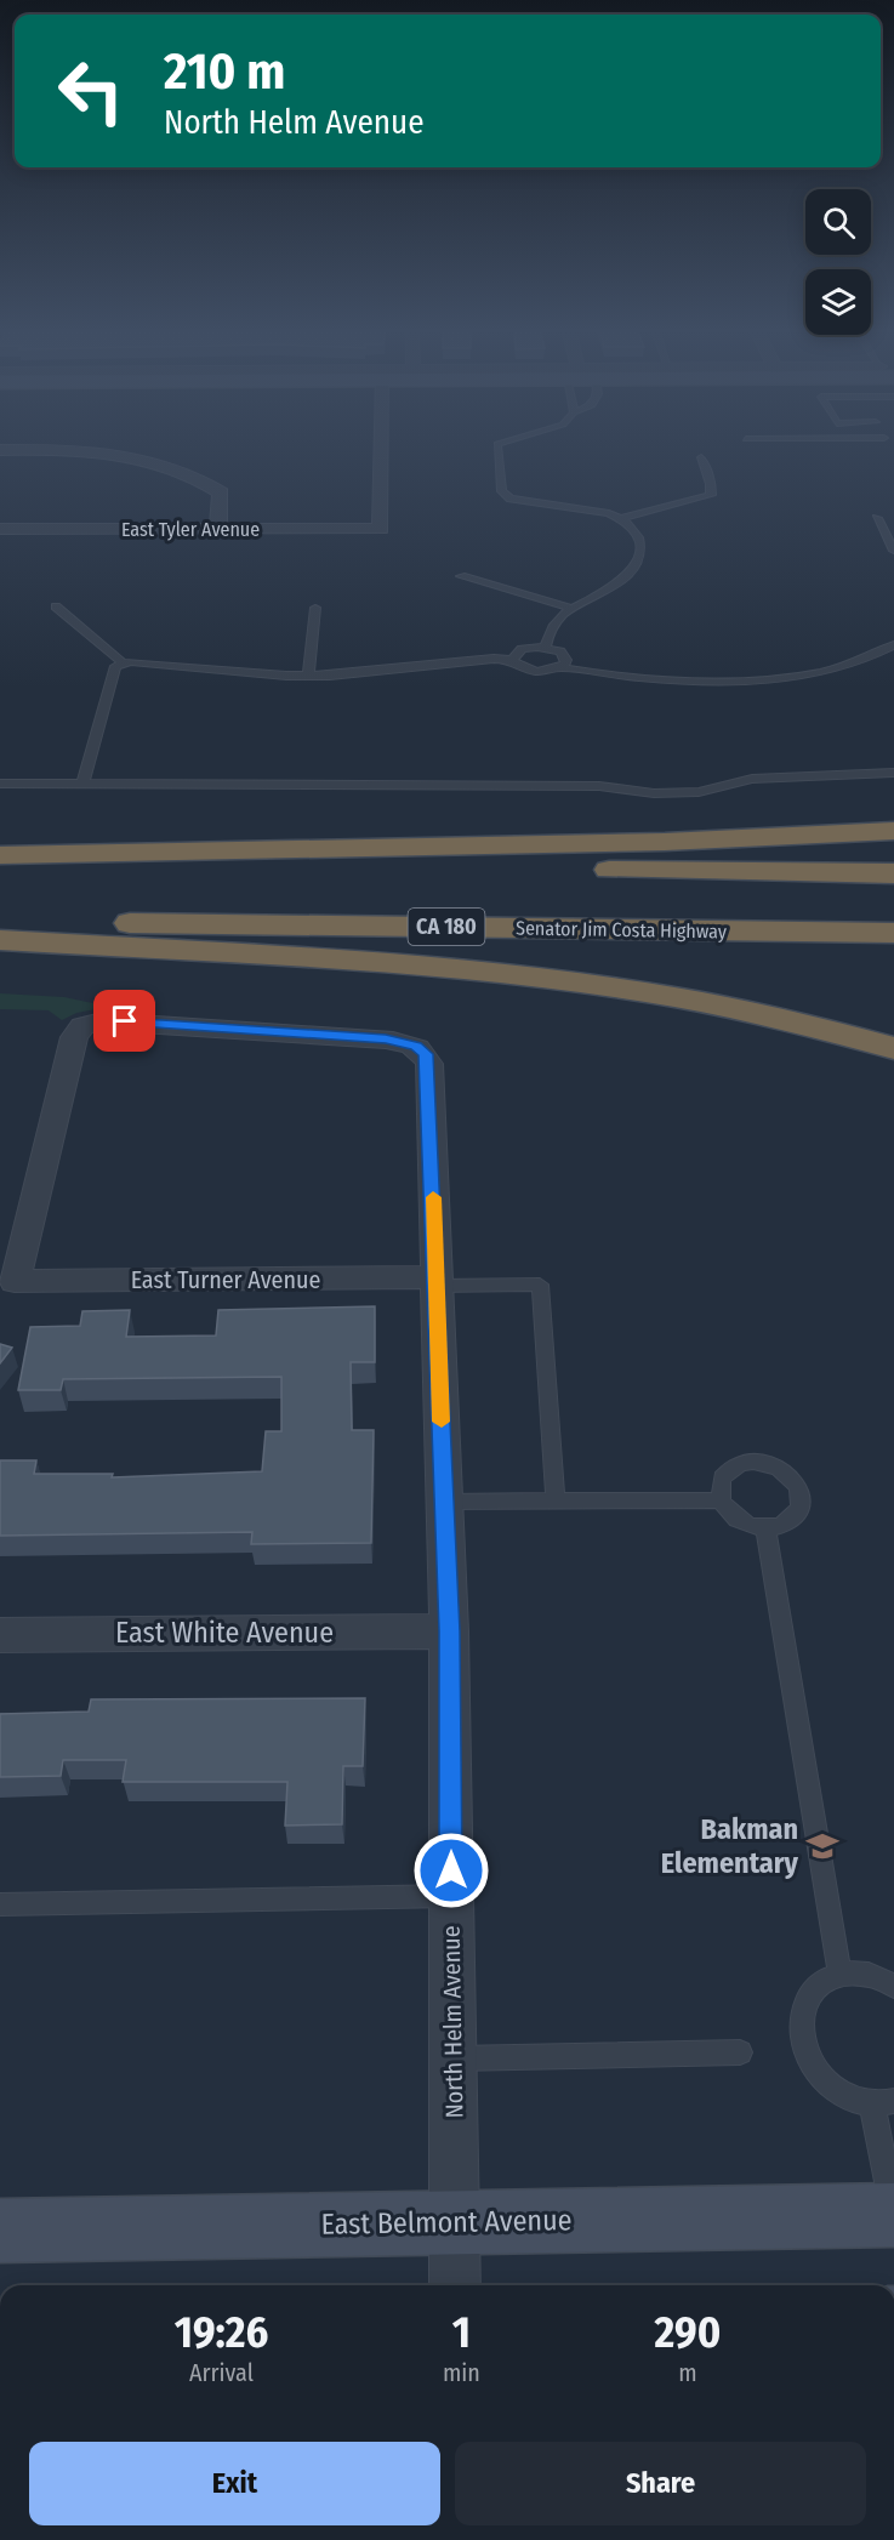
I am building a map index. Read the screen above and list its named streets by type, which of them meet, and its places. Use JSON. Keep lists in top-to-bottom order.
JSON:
{
  "streets": {
    "highway": ["CA 180", "Senator Jim Costa Highway"],
    "main road": ["East Belmont Avenue"],
    "street": [
      "East Tyler Avenue",
      "East Turner Avenue",
      "East White Avenue",
      "North Helm Avenue"
    ]
  },
  "crossings": [
    ["East Turner Avenue", "North Helm Avenue"],
    ["East White Avenue", "North Helm Avenue"],
    ["North Helm Avenue", "East Belmont Avenue"]
  ],
  "places": {
    "school or university": ["Bakman Elementary"]
  },
  "page": {
    "turn": ["210 m", "North Helm Avenue"],
    "eta": [
      "19:26",
      "Arrival",
      "1",
      "min",
      "290",
      "m"
    ],
    "buttons": ["Exit", "Share"]
  }
}
